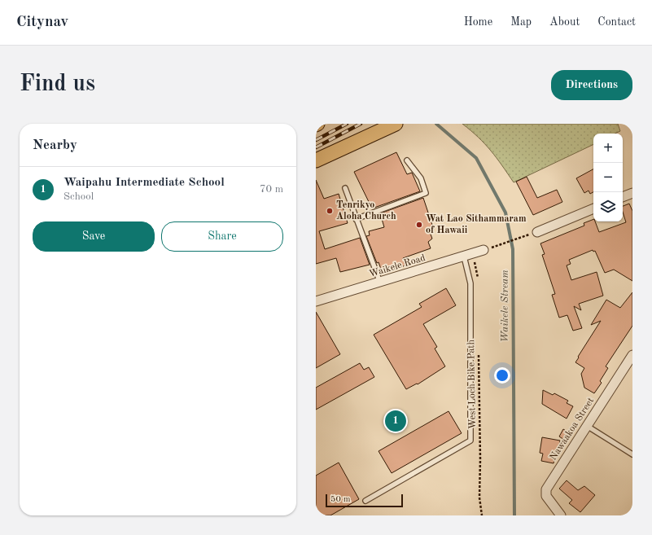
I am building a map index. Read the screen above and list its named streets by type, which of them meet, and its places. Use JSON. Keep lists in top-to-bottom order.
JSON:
{
  "streets": {
    "street": ["Waikele Road", "Nawaakoa Street"],
    "path": ["West Loch Bike Path"]
  },
  "water": ["Waikele Stream"],
  "places": ["Tenrikyo Aloha Church", "Wat Lao Sithammaram of Hawaii"],
  "scale_bar": "50 m",
  "page": {
    "header": "Citynav",
    "nav": [
      "Home",
      "Map",
      "About",
      "Contact"
    ],
    "buttons": [
      "Directions",
      ["Save", "Share"]
    ],
    "title": "Find us",
    "heading": "Nearby",
    "map_buttons": ["+", "−"],
    "list": [
      {
        "mark": "1",
        "name": "Waipahu Intermediate School",
        "note": "School",
        "value": "70 m"
      }
    ],
    "pins": "1",
    "scale": "50 m"
  }
}
